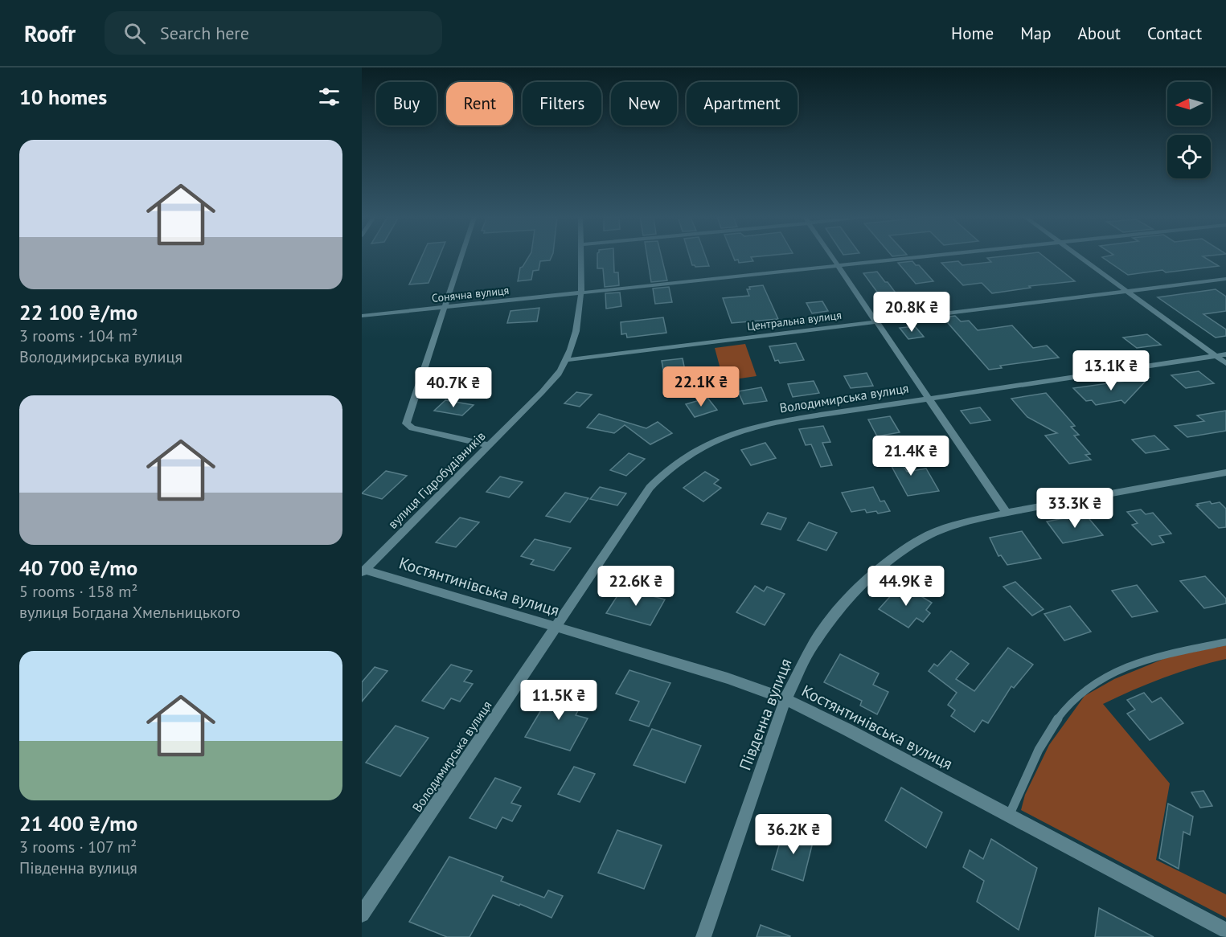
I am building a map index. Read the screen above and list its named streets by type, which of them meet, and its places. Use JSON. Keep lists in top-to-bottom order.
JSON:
{
  "streets": {
    "street": [
      "Сонячна вулиця",
      "Центральна вулиця",
      "Володимирська вулиця",
      "вулиця Гідробудівників",
      "Костянтинівська вулиця",
      "Південна вулиця"
    ]
  },
  "crossings": [
    ["Сонячна вулиця", "вулиця Гідробудівників"],
    ["Центральна вулиця", "вулиця Гідробудівників"],
    ["Володимирська вулиця", "Костянтинівська вулиця"],
    ["вулиця Гідробудівників", "Костянтинівська вулиця"],
    ["Костянтинівська вулиця", "Південна вулиця"]
  ],
  "north": "left",
  "page": {
    "header": "Roofr",
    "search": "Search here",
    "nav": [
      "Home",
      "Map",
      "About",
      "Contact"
    ],
    "heading": "10 homes",
    "chip": [
      "Buy",
      "Rent",
      "Filters",
      "New",
      "Apartment"
    ],
    "list": [
      {
        "name": "22 100 ₴/mo",
        "note": "3 rooms · 104 m² · Володимирська вулиця"
      },
      {
        "name": "40 700 ₴/mo",
        "note": "5 rooms · 158 m² · вулиця Богдана Хмельницького"
      },
      {
        "name": "21 400 ₴/mo",
        "note": "3 rooms · 107 m² · Південна вулиця"
      }
    ],
    "price": [
      "20.8K ₴",
      "13.1K ₴",
      "22.1K ₴",
      "40.7K ₴",
      "21.4K ₴",
      "33.3K ₴",
      "22.6K ₴",
      "44.9K ₴",
      "11.5K ₴",
      "36.2K ₴"
    ]
  }
}
